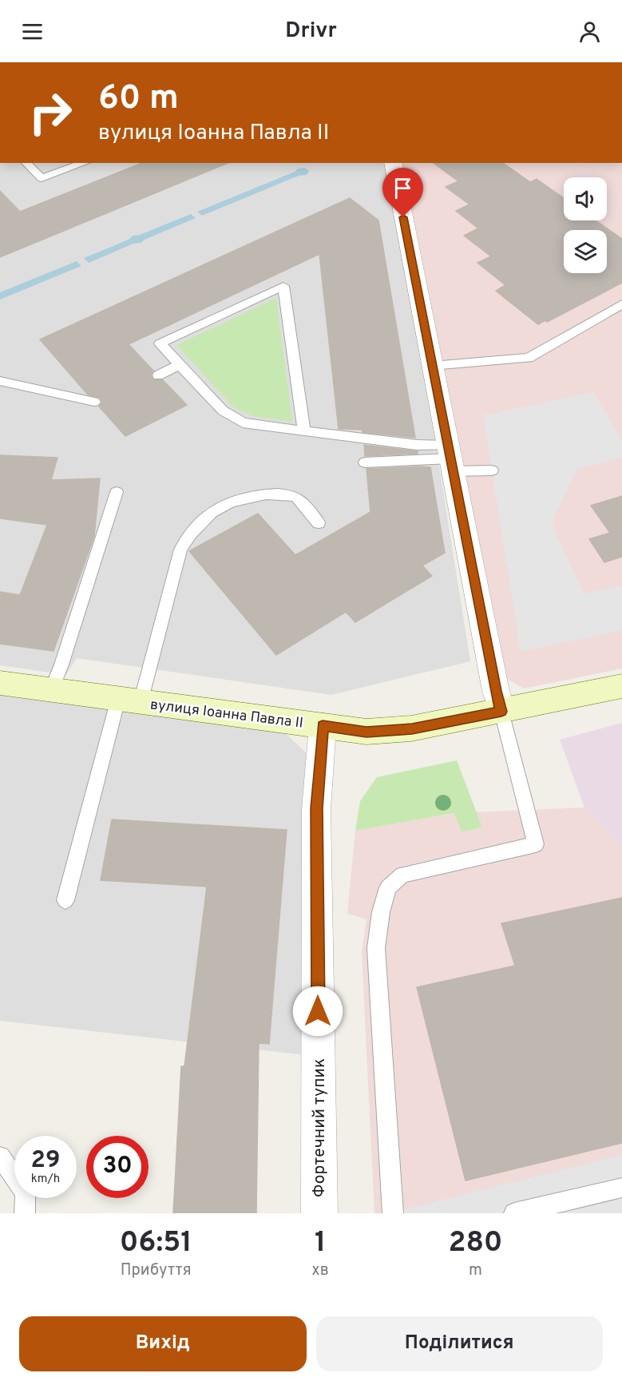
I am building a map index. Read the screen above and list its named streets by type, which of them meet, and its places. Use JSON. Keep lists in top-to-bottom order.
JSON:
{
  "streets": {
    "street": ["вулиця Іоанна Павла II", "Фортечний тупик"]
  },
  "crossings": [
    ["вулиця Іоанна Павла II", "Фортечний тупик"]
  ],
  "page": {
    "header": "Drivr",
    "turn": ["60 m", "вулиця Іоанна Павла II"],
    "speed": "29 km/h",
    "limit": "30",
    "eta": [
      "06:51",
      "Прибуття",
      "1",
      "хв",
      "280",
      "m"
    ],
    "buttons": ["Вихід", "Поділитися"]
  }
}
